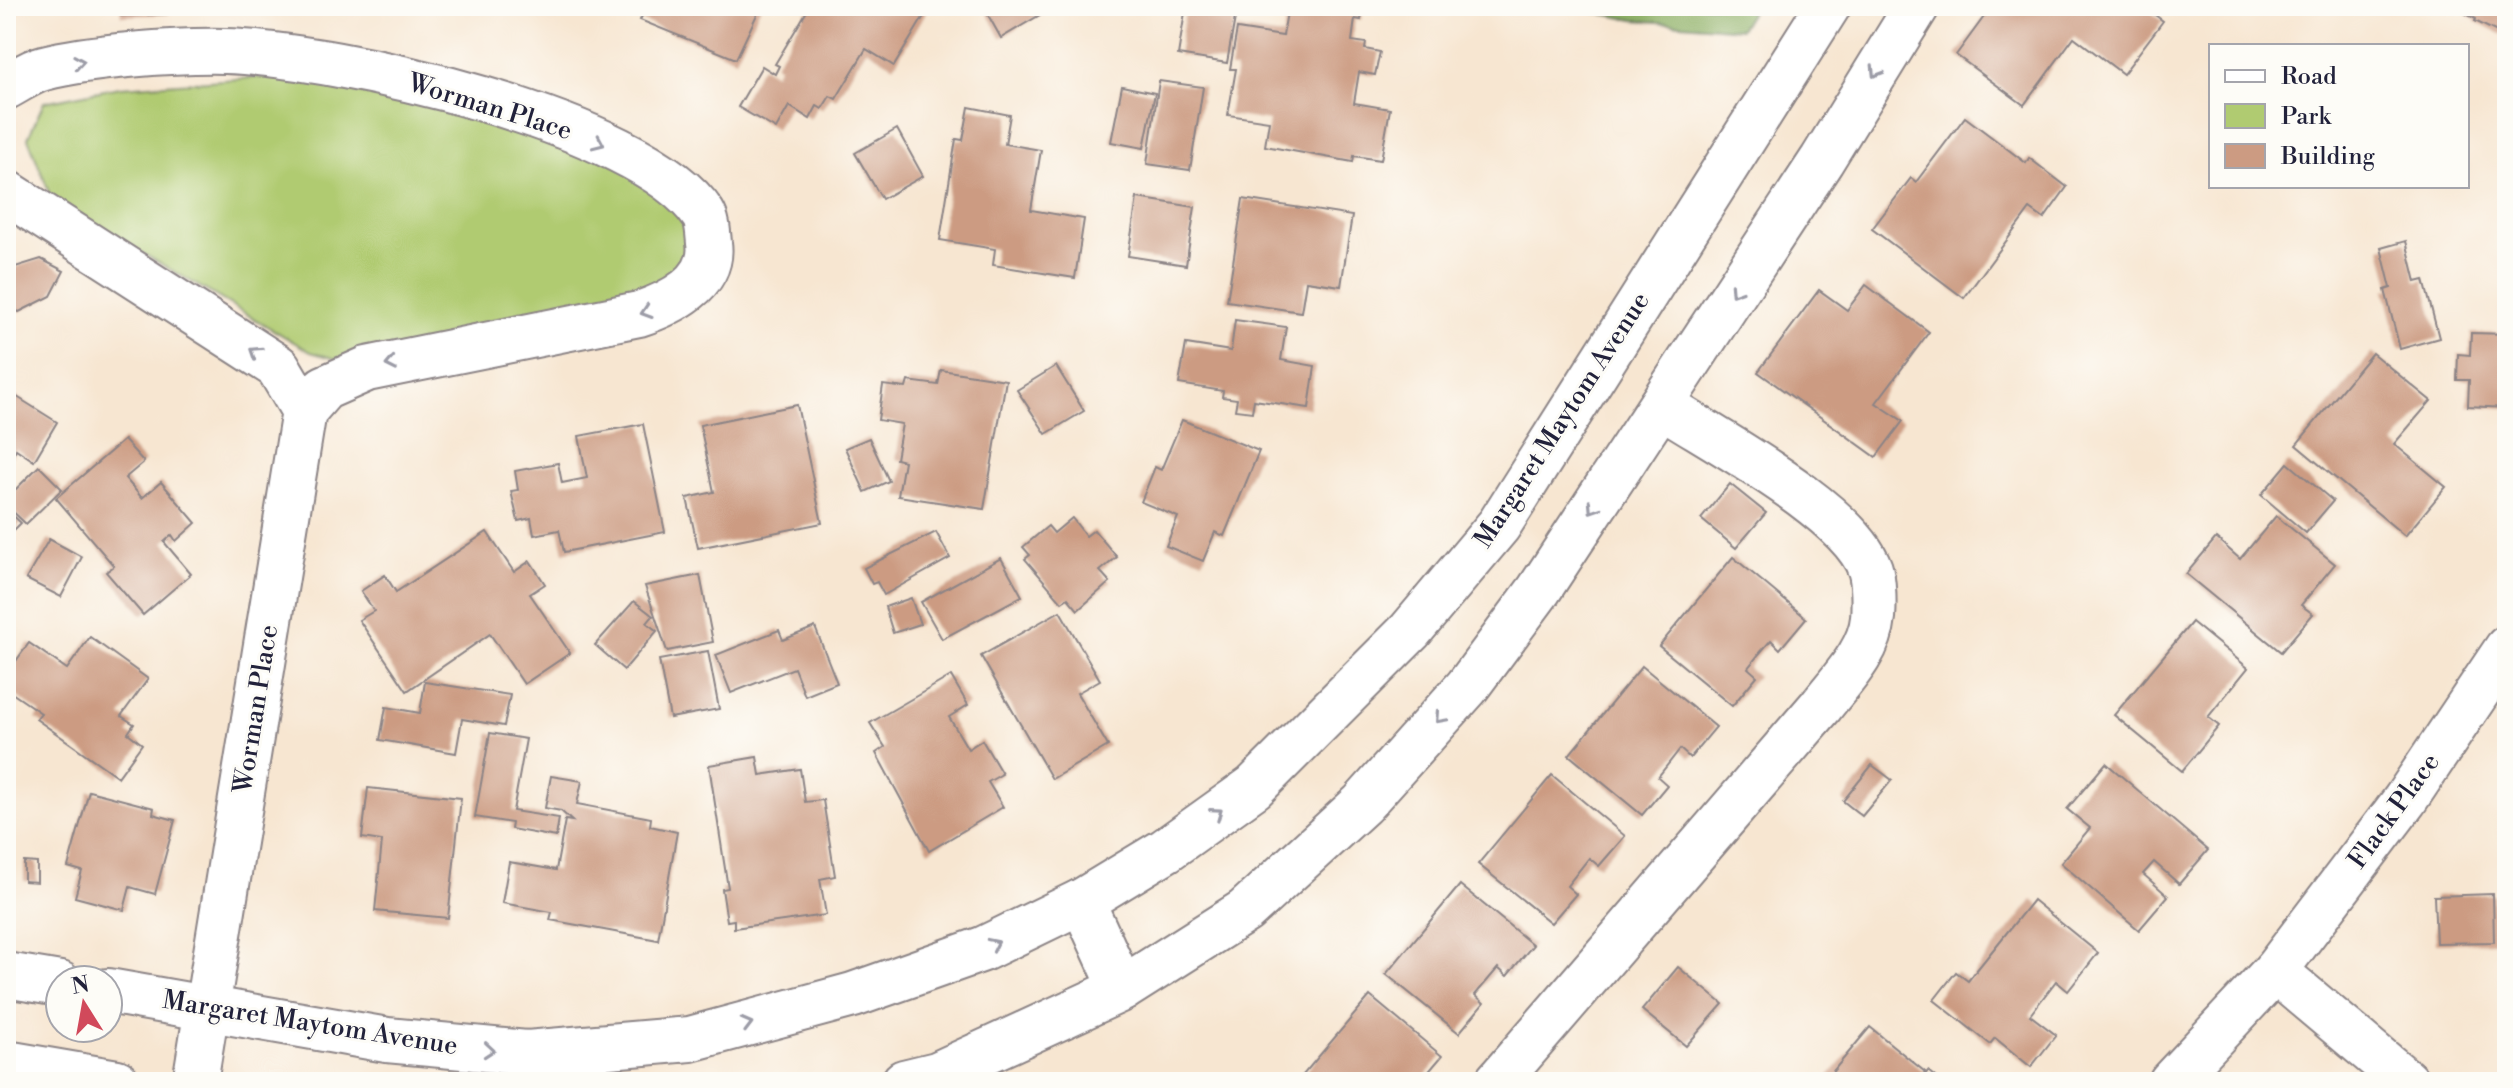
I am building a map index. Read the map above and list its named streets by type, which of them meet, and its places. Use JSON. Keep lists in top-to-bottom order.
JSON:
{
  "streets": {
    "street": ["Worman Place", "Margaret Maytom Avenue", "Flack Place"]
  },
  "crossings": [
    ["Worman Place", "Margaret Maytom Avenue"]
  ],
  "legend": ["Road", "Park", "Building"],
  "north": "top"
}
